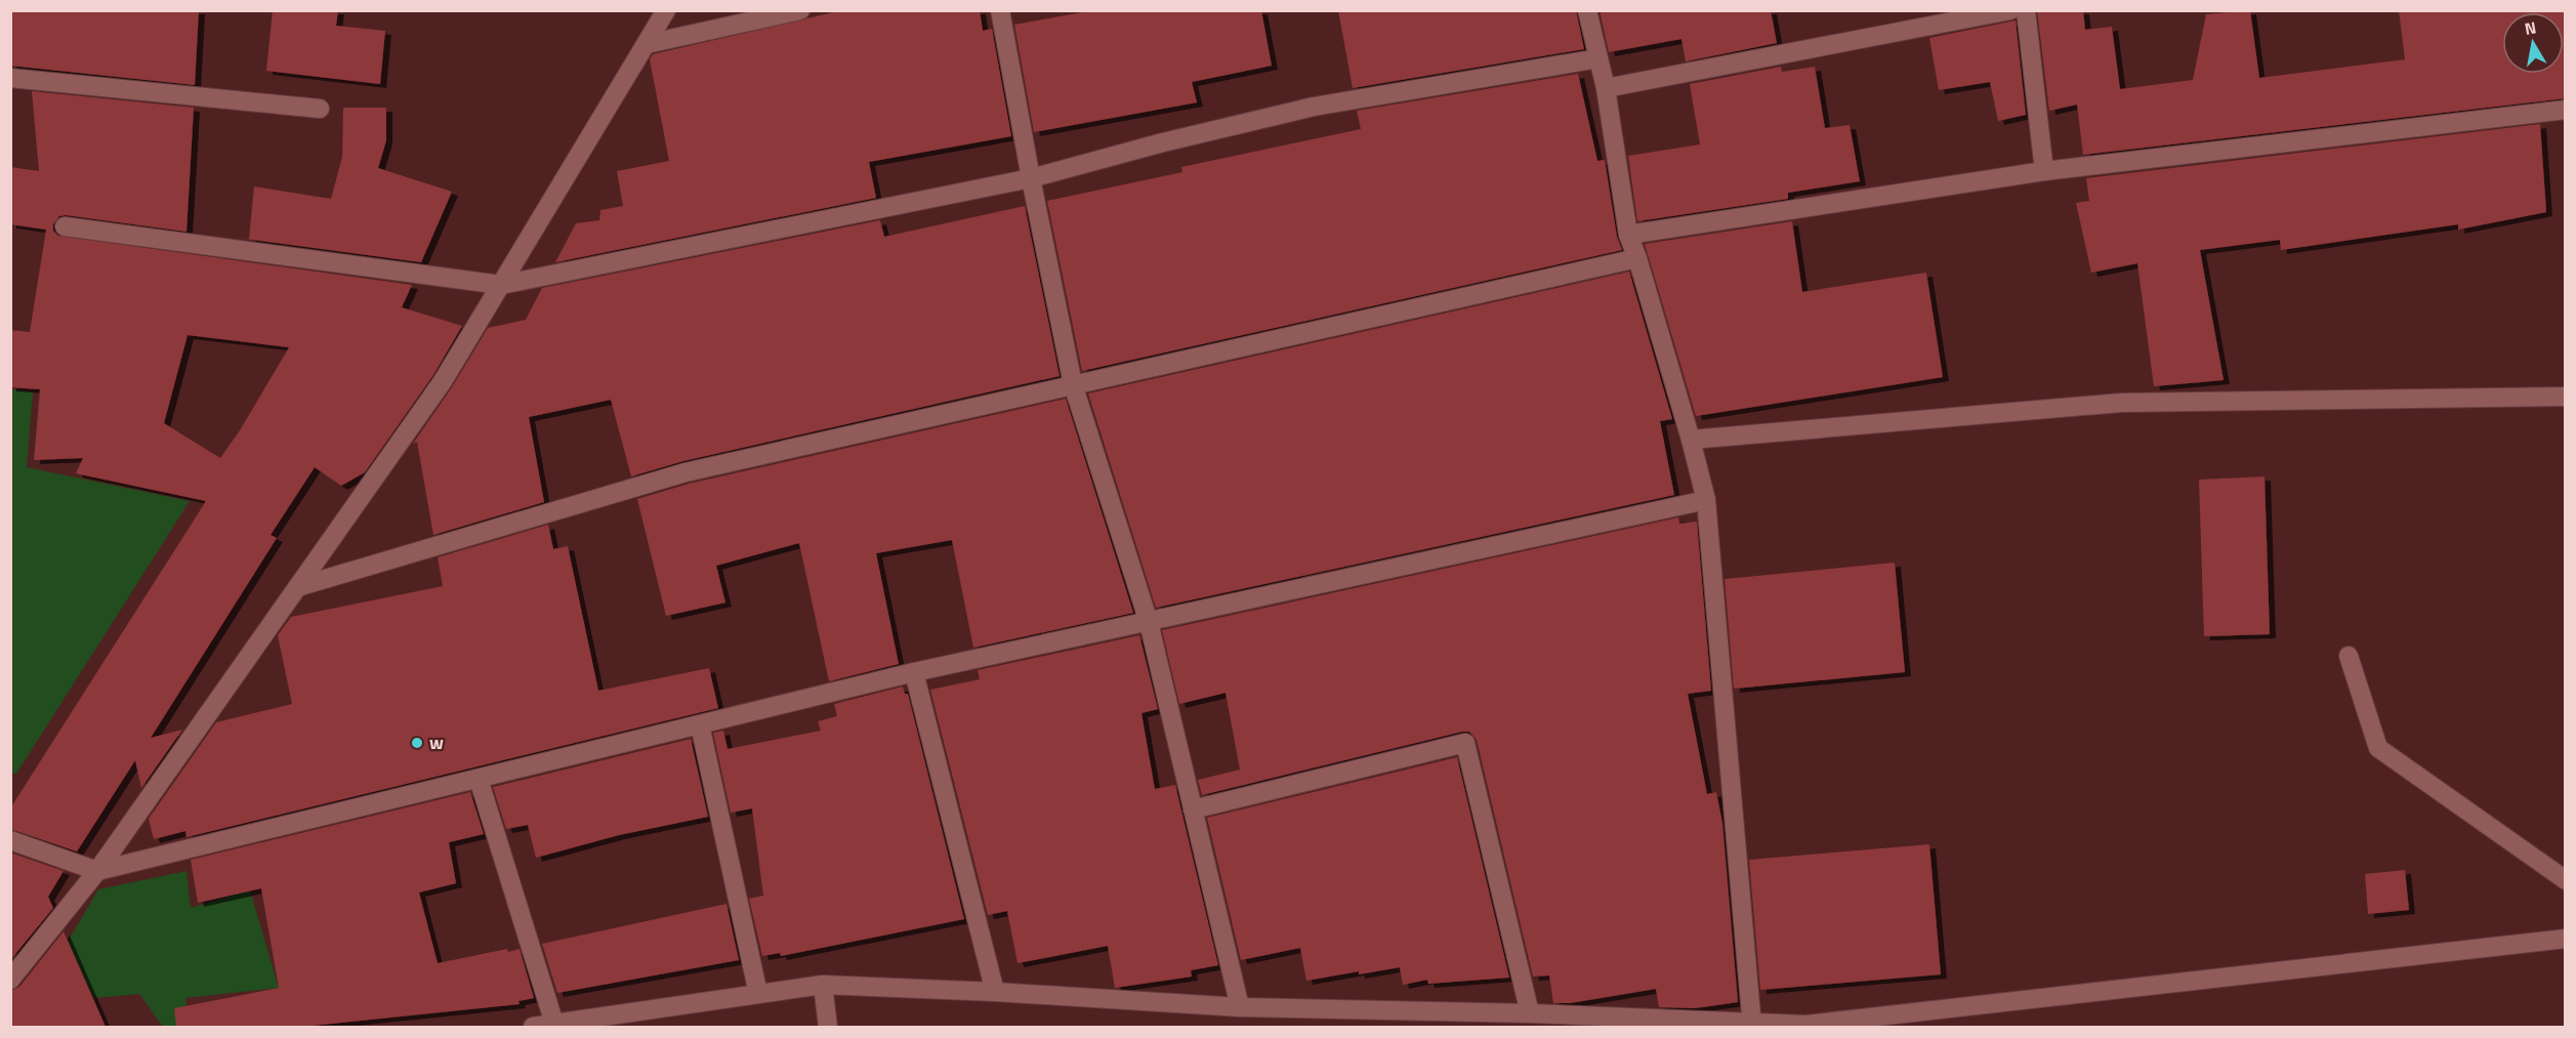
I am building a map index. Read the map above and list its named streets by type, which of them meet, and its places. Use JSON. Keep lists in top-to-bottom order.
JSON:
{
  "places": ["w"],
  "north": "top"
}
